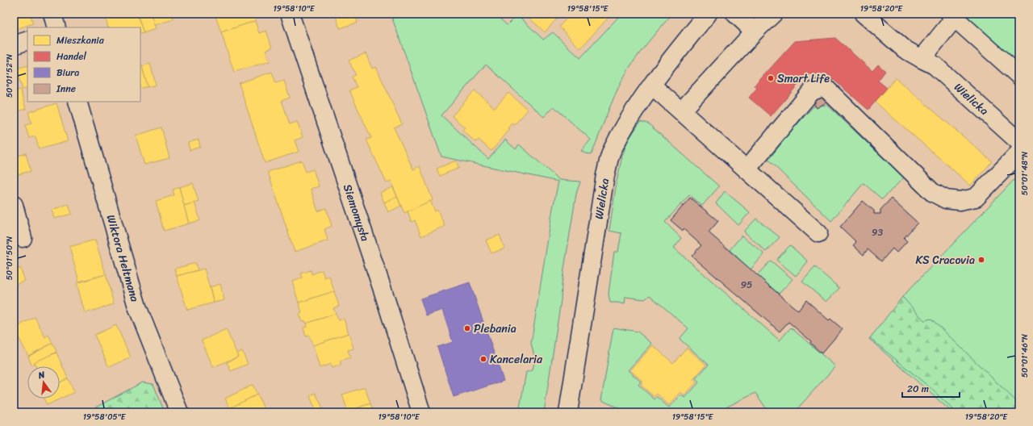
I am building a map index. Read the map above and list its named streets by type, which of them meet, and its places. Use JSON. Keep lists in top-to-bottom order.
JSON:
{
  "streets": {
    "street": ["Wielicka", "Siemomysła", "Wiktora Heltmana"]
  },
  "places": [
    "Smart Life",
    "KS Cracovia",
    "Plebania",
    "Kancelaria"
  ],
  "house_numbers": ["93", "95"],
  "legend": [
    "Mieszkania",
    "Handel",
    "Biura",
    "Inne"
  ],
  "scale_bar": "20 m",
  "north": "top",
  "coordinates": [
    "19°58'10\"E",
    "19°58'15\"E",
    "19°58'20\"E",
    "50°01'52\"N",
    "50°01'48\"N",
    "50°01'50\"N",
    "50°01'46\"N",
    "19°58'05\"E"
  ]
}
